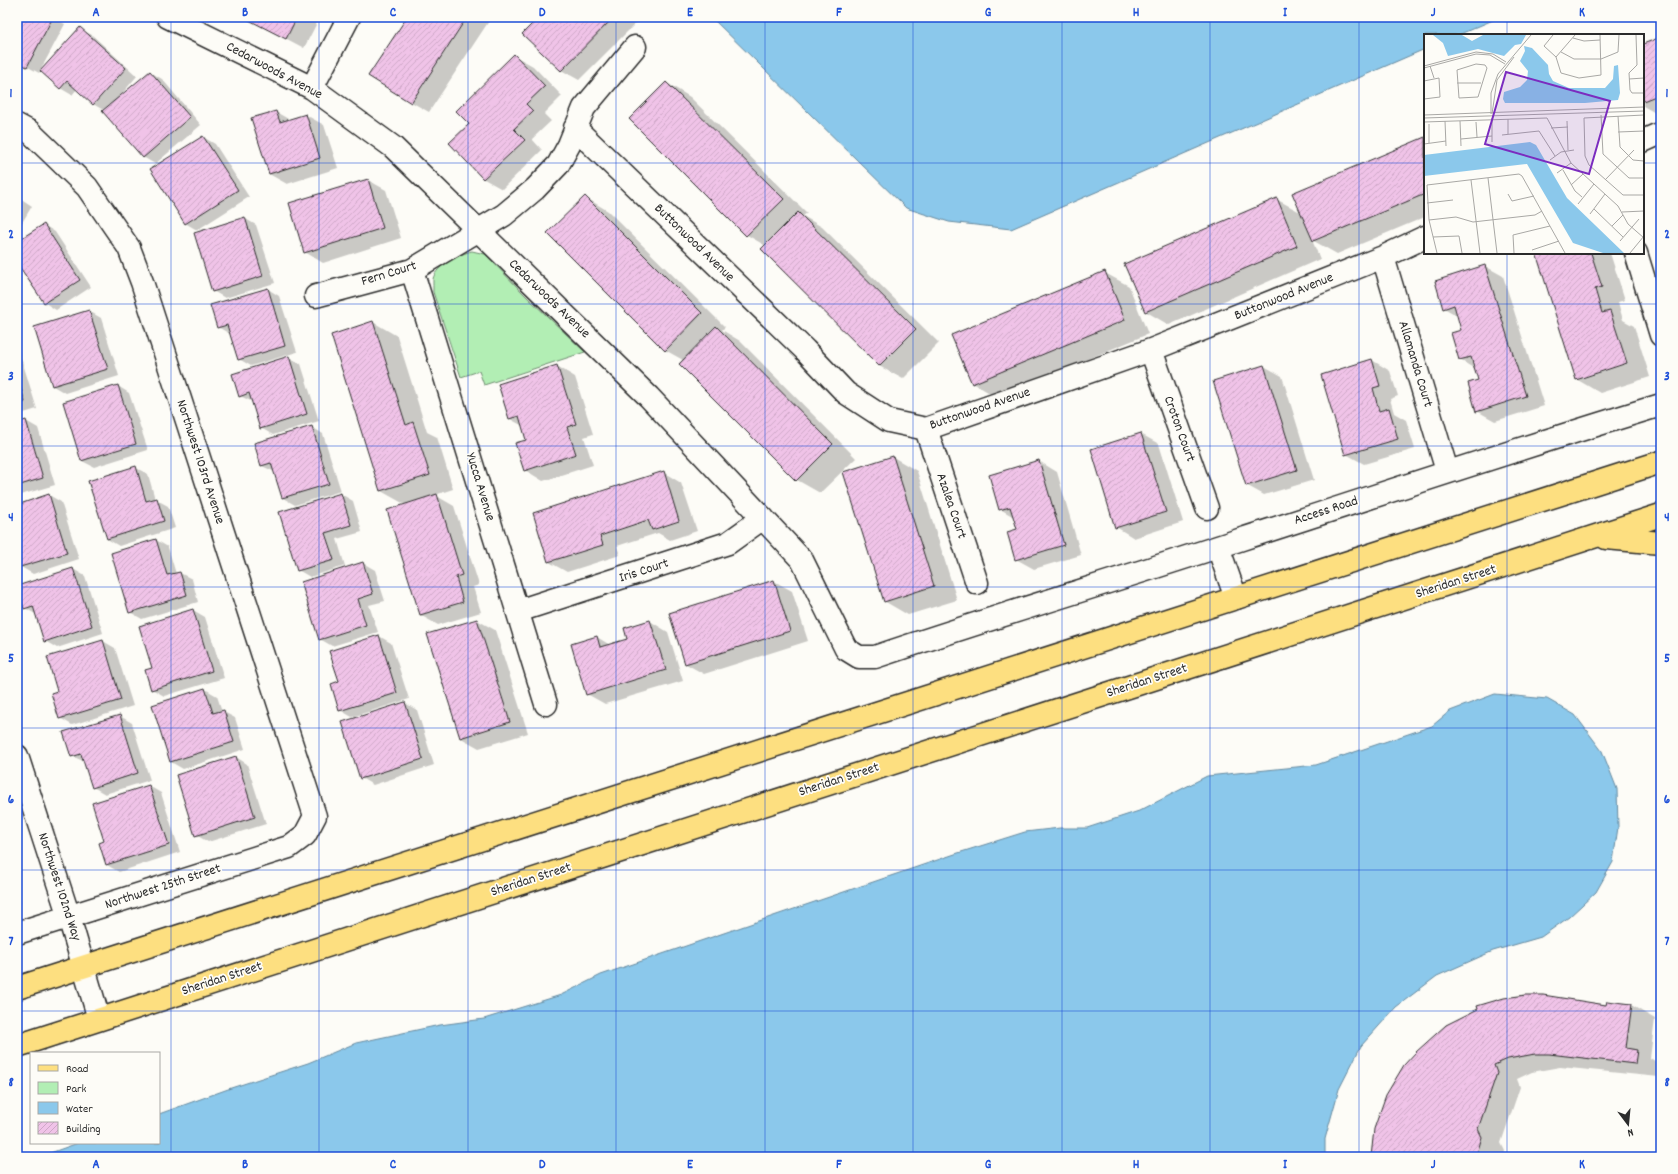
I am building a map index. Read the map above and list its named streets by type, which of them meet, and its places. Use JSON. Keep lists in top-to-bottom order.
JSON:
{
  "streets": {
    "main road": ["Sheridan Street"],
    "street": [
      "Cedarwoods Avenue",
      "Buttonwood Avenue",
      "Fern Court",
      "Allamanda Court",
      "Croton Court",
      "Northwest 103rd Avenue",
      "Yucca Avenue",
      "Azalea Court",
      "Access Road",
      "Iris Court",
      "Northwest 102nd Way",
      "Northwest 25th Street"
    ]
  },
  "crossings": [
    ["Cedarwoods Avenue", "Fern Court"],
    ["Cedarwoods Avenue", "Access Road"],
    ["Cedarwoods Avenue", "Iris Court"],
    ["Buttonwood Avenue", "Fern Court"],
    ["Buttonwood Avenue", "Allamanda Court"],
    ["Buttonwood Avenue", "Croton Court"],
    ["Buttonwood Avenue", "Azalea Court"],
    ["Fern Court", "Yucca Avenue"],
    ["Allamanda Court", "Access Road"],
    ["Northwest 103rd Avenue", "Northwest 25th Street"],
    ["Yucca Avenue", "Iris Court"],
    ["Sheridan Street", "Northwest 102nd Way"],
    ["Northwest 102nd Way", "Northwest 25th Street"]
  ],
  "legend": [
    "Road",
    "Park",
    "Water",
    "Building"
  ],
  "north": "bottom",
  "grid": {
    "columns": [
      "A",
      "B",
      "C",
      "D",
      "E",
      "F",
      "G",
      "H",
      "I",
      "J",
      "K"
    ],
    "rows": [
      "1",
      "2",
      "3",
      "4",
      "5",
      "6",
      "7",
      "8"
    ]
  }
}
